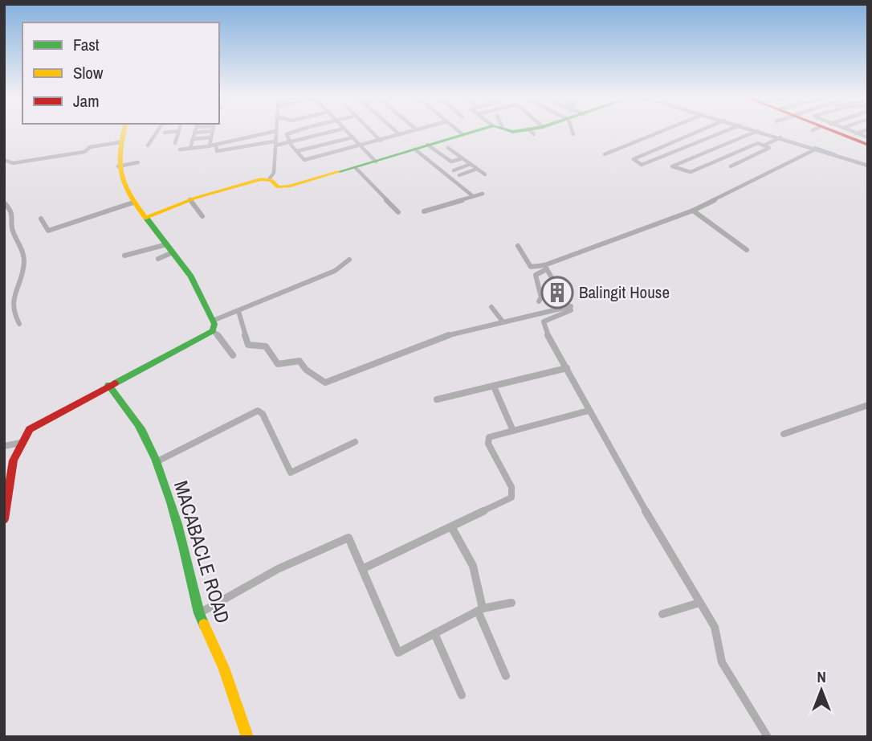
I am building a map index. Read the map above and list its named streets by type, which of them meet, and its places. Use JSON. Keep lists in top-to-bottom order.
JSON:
{
  "streets": {
    "street": ["MACABACLE ROAD"]
  },
  "places": {
    "building": ["Balingit House"]
  },
  "legend": ["Fast", "Slow", "Jam"],
  "north": "top"
}
